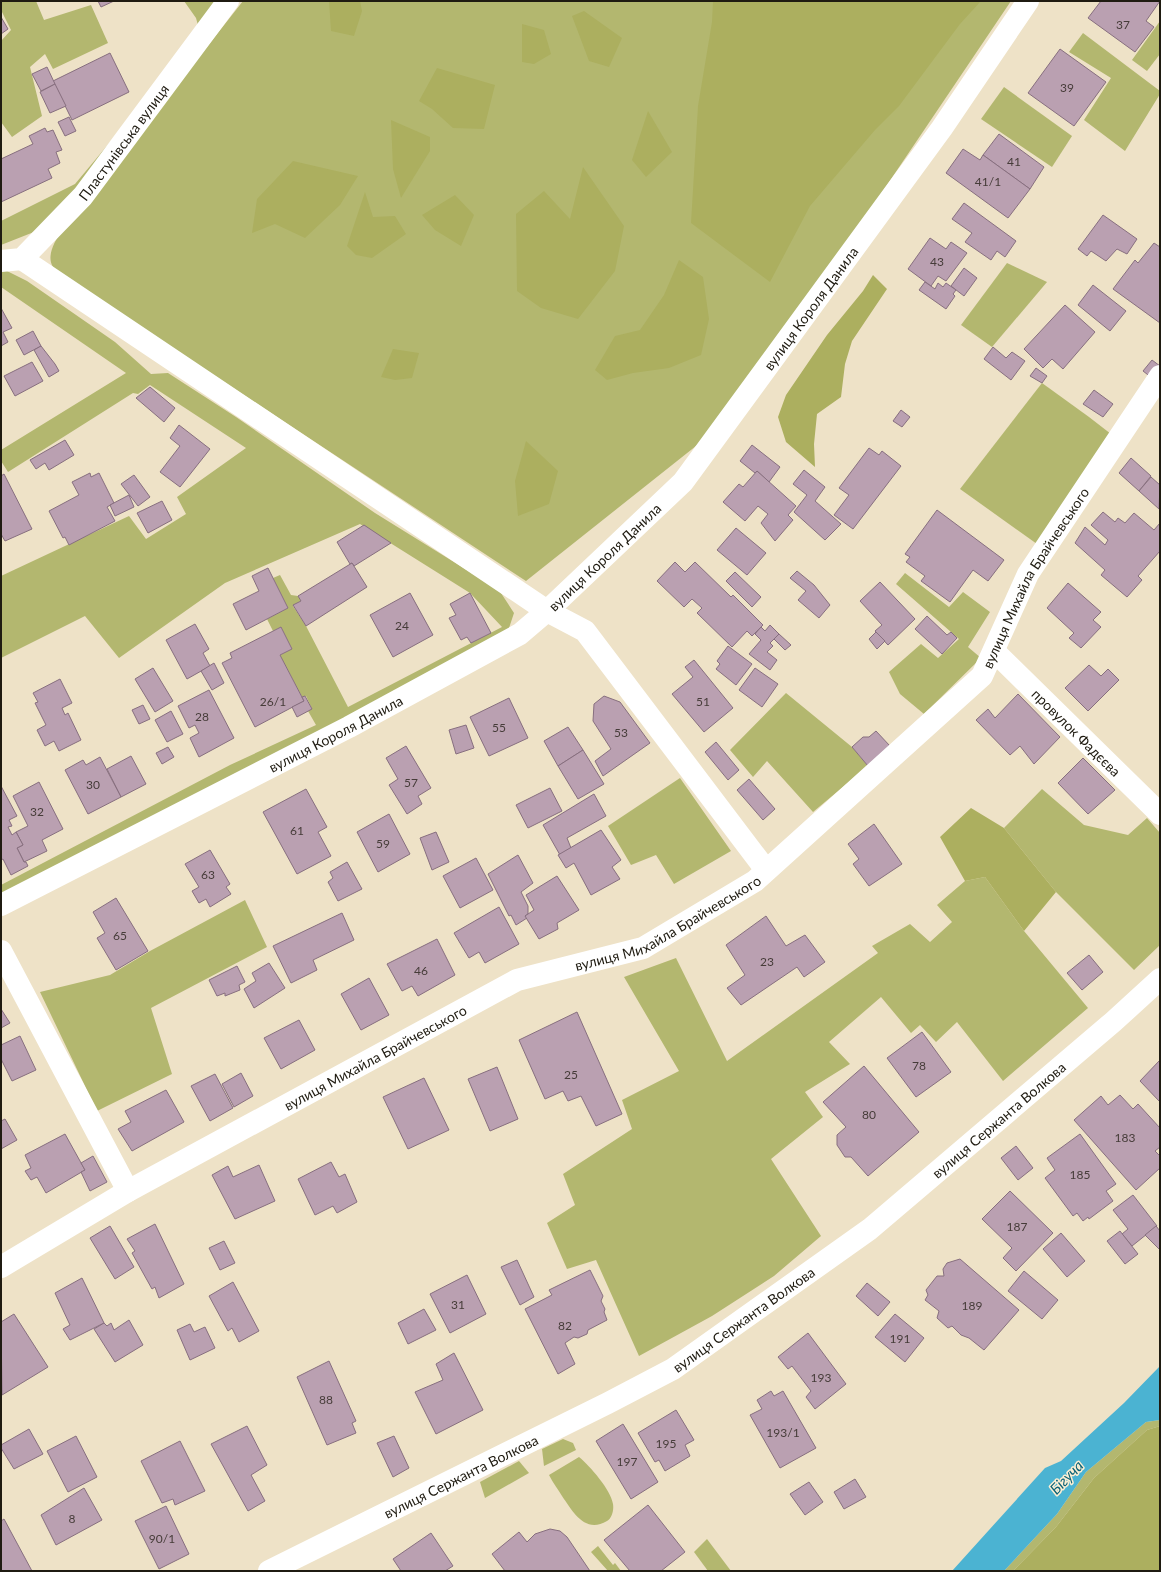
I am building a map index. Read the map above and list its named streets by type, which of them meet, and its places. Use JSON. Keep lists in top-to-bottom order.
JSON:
{
  "streets": {
    "street": [
      "Пластунівська вулиця",
      "вулиця Короля Данила",
      "вулиця Михайла Брайчевського",
      "провулок Фадєєва",
      "вулиця Сержанта Волкова"
    ]
  },
  "crossings": [
    ["вулиця Михайла Брайчевського", "провулок Фадєєва"]
  ],
  "water": ["Бігуча"],
  "house_numbers": [
    "37",
    "39",
    "41",
    "41/1",
    "43",
    "24",
    "26/1",
    "51",
    "28",
    "55",
    "53",
    "57",
    "30",
    "32",
    "61",
    "59",
    "63",
    "65",
    "23",
    "46",
    "78",
    "25",
    "80",
    "183",
    "185",
    "187",
    "31",
    "189",
    "82",
    "191",
    "193",
    "88",
    "193/1",
    "195",
    "197",
    "8",
    "90/1"
  ]
}
